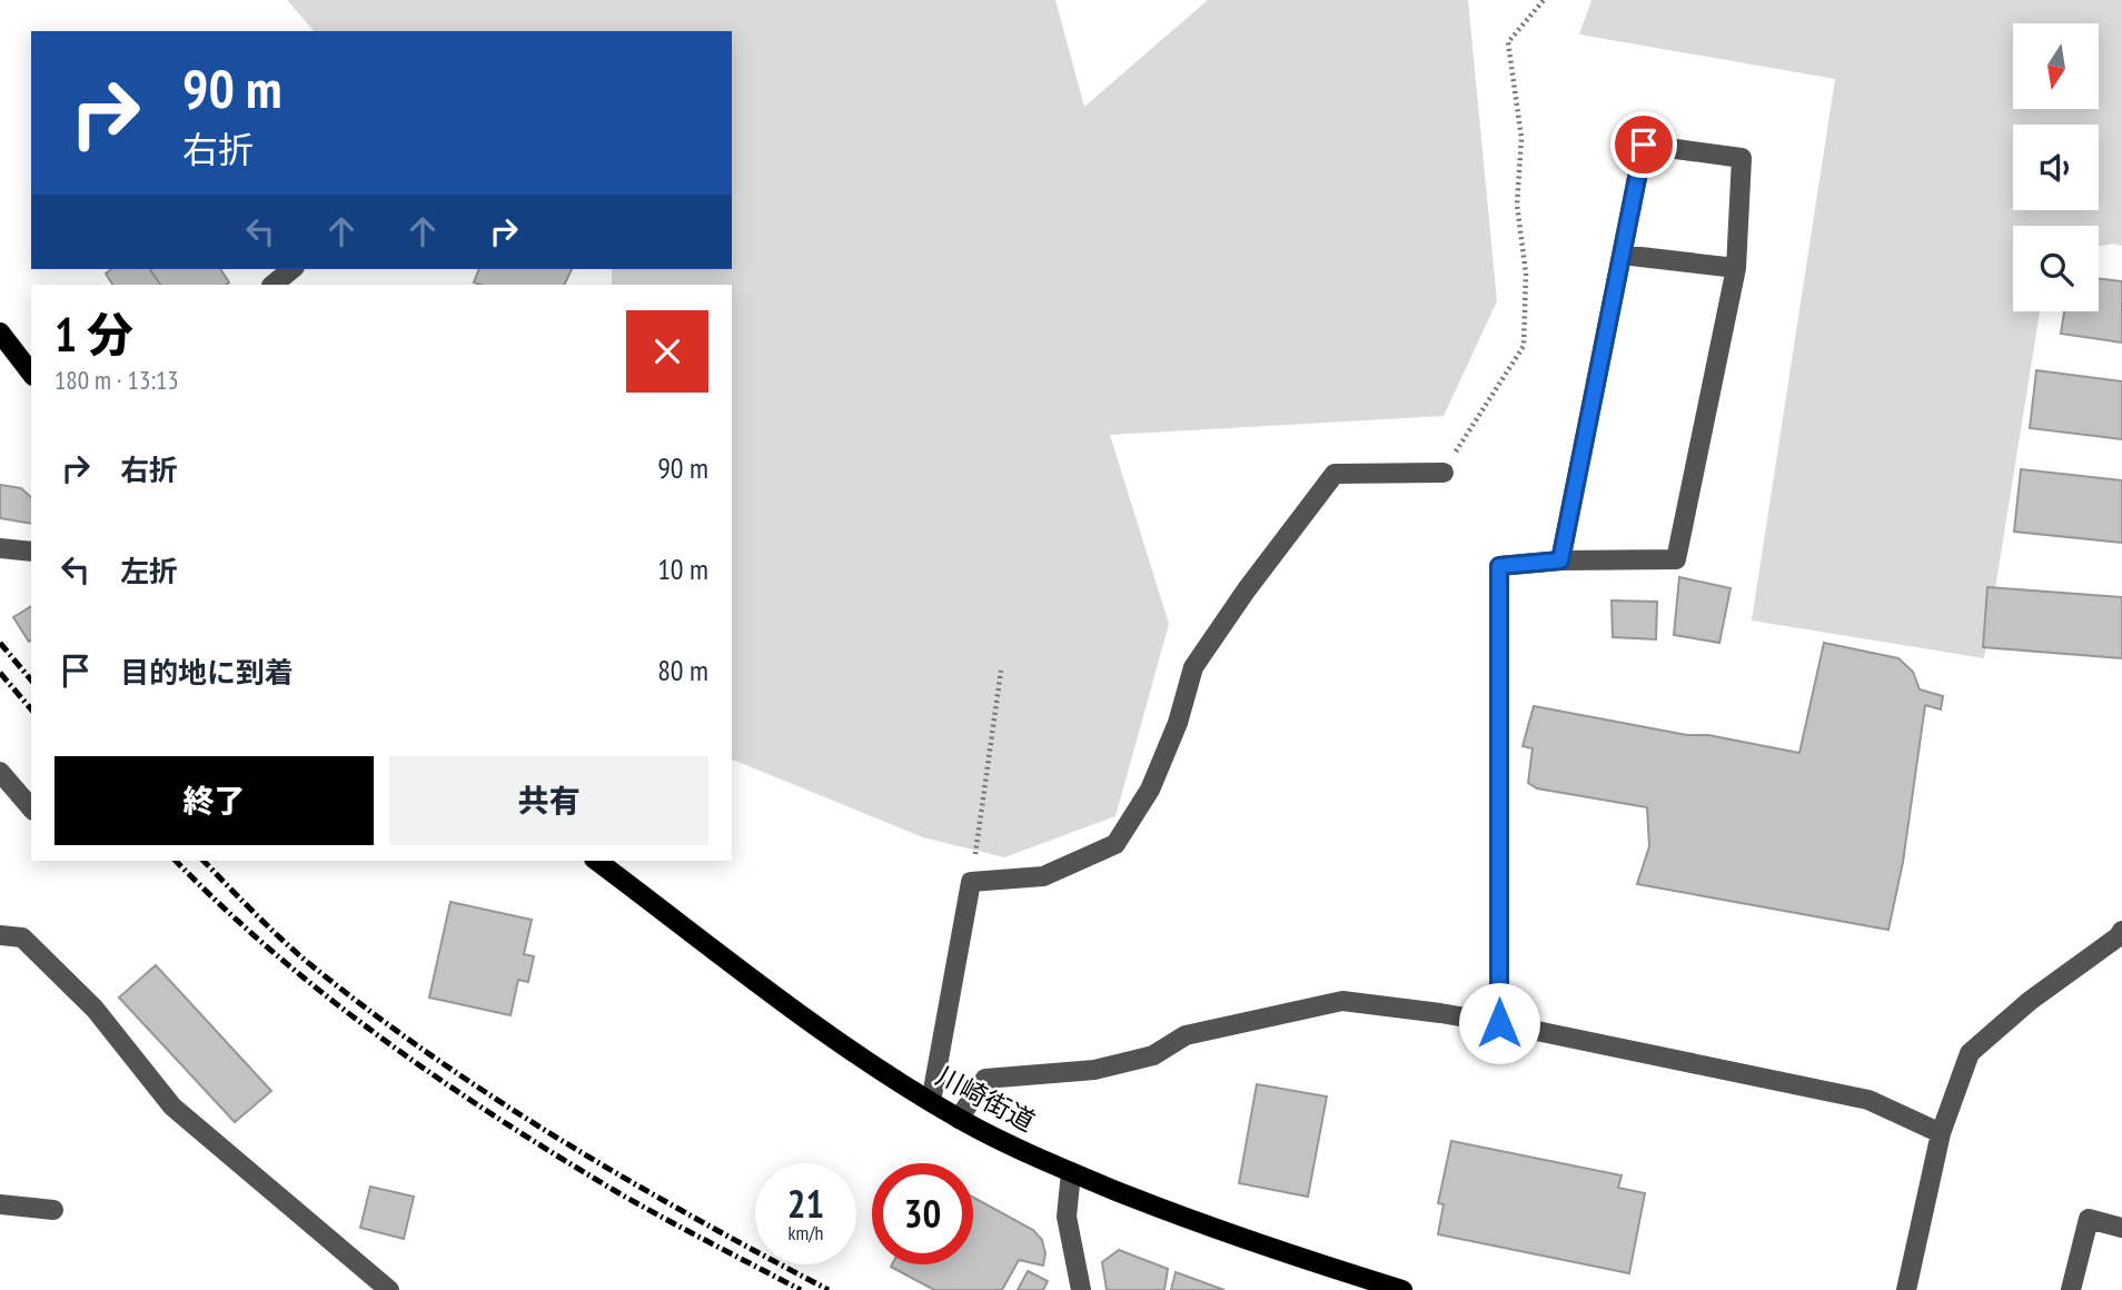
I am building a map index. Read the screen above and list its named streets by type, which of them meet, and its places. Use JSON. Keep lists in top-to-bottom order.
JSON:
{
  "streets": {
    "main road": ["川崎街道"]
  },
  "north": "bottom",
  "page": {
    "turn": ["90 m", "右折"],
    "heading": ["1 分", "180 m · 13:13"],
    "list": [
      {
        "name": "右折",
        "value": "90 m"
      },
      {
        "name": "左折",
        "value": "10 m"
      },
      {
        "name": "目的地に到着",
        "value": "80 m"
      }
    ],
    "buttons": ["終了", "共有"],
    "speed": "21 km/h",
    "limit": "30"
  }
}
